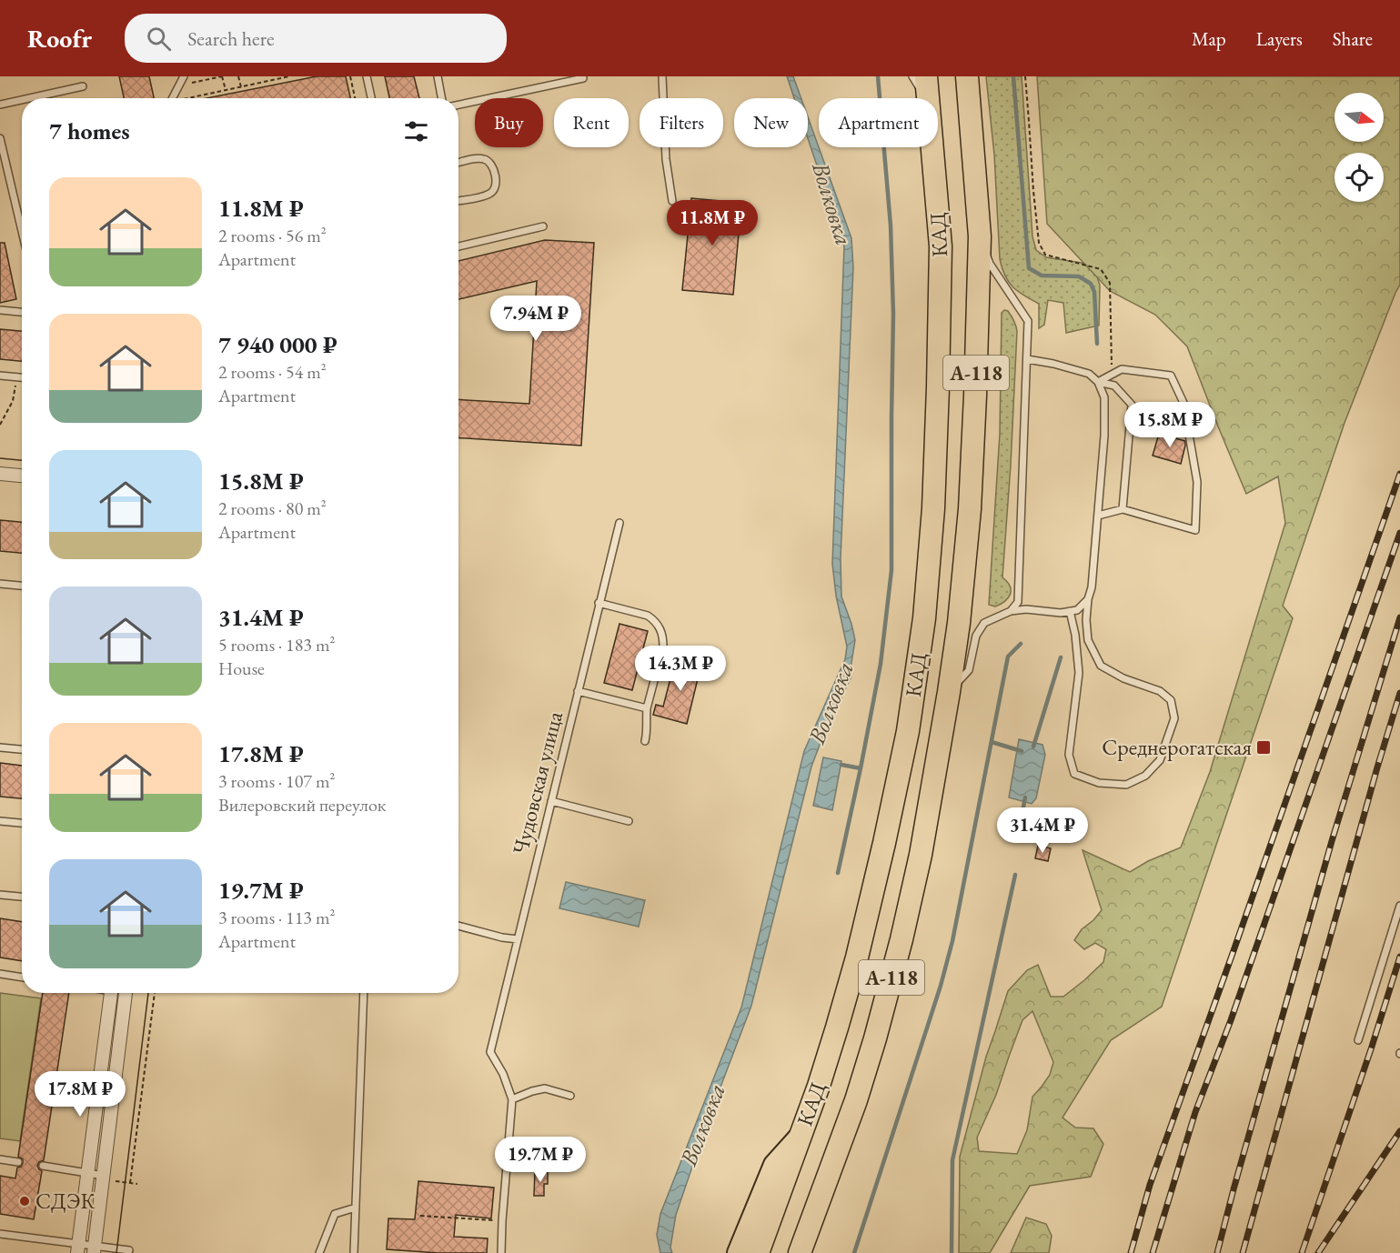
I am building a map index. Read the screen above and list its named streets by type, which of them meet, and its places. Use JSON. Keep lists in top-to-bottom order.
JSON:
{
  "streets": {
    "highway": ["КАД", "А-118"],
    "lane": ["Чудовская улица"]
  },
  "water": ["Волковка"],
  "places": {
    "transit": ["Среднерогатская"],
    "other": ["СДЭК"]
  },
  "north": "right",
  "page": {
    "header": "Roofr",
    "search": "Search here",
    "nav": ["Map", "Layers", "Share"],
    "chip": [
      "Buy",
      "Rent",
      "Filters",
      "New",
      "Apartment"
    ],
    "heading": "7 homes",
    "list": [
      {
        "name": "11.8M ₽",
        "note": "2 rooms · 56 m² · Apartment"
      },
      {
        "name": "7 940 000 ₽",
        "note": "2 rooms · 54 m² · Apartment"
      },
      {
        "name": "15.8M ₽",
        "note": "2 rooms · 80 m² · Apartment"
      },
      {
        "name": "31.4M ₽",
        "note": "5 rooms · 183 m² · House"
      },
      {
        "name": "17.8M ₽",
        "note": "3 rooms · 107 m² · Вилеровский переулок"
      },
      {
        "name": "19.7M ₽",
        "note": "3 rooms · 113 m² · Apartment"
      }
    ],
    "price": [
      "11.8M ₽",
      "7.94M ₽",
      "15.8M ₽",
      "14.3M ₽",
      "31.4M ₽",
      "17.8M ₽",
      "19.7M ₽"
    ]
  }
}
